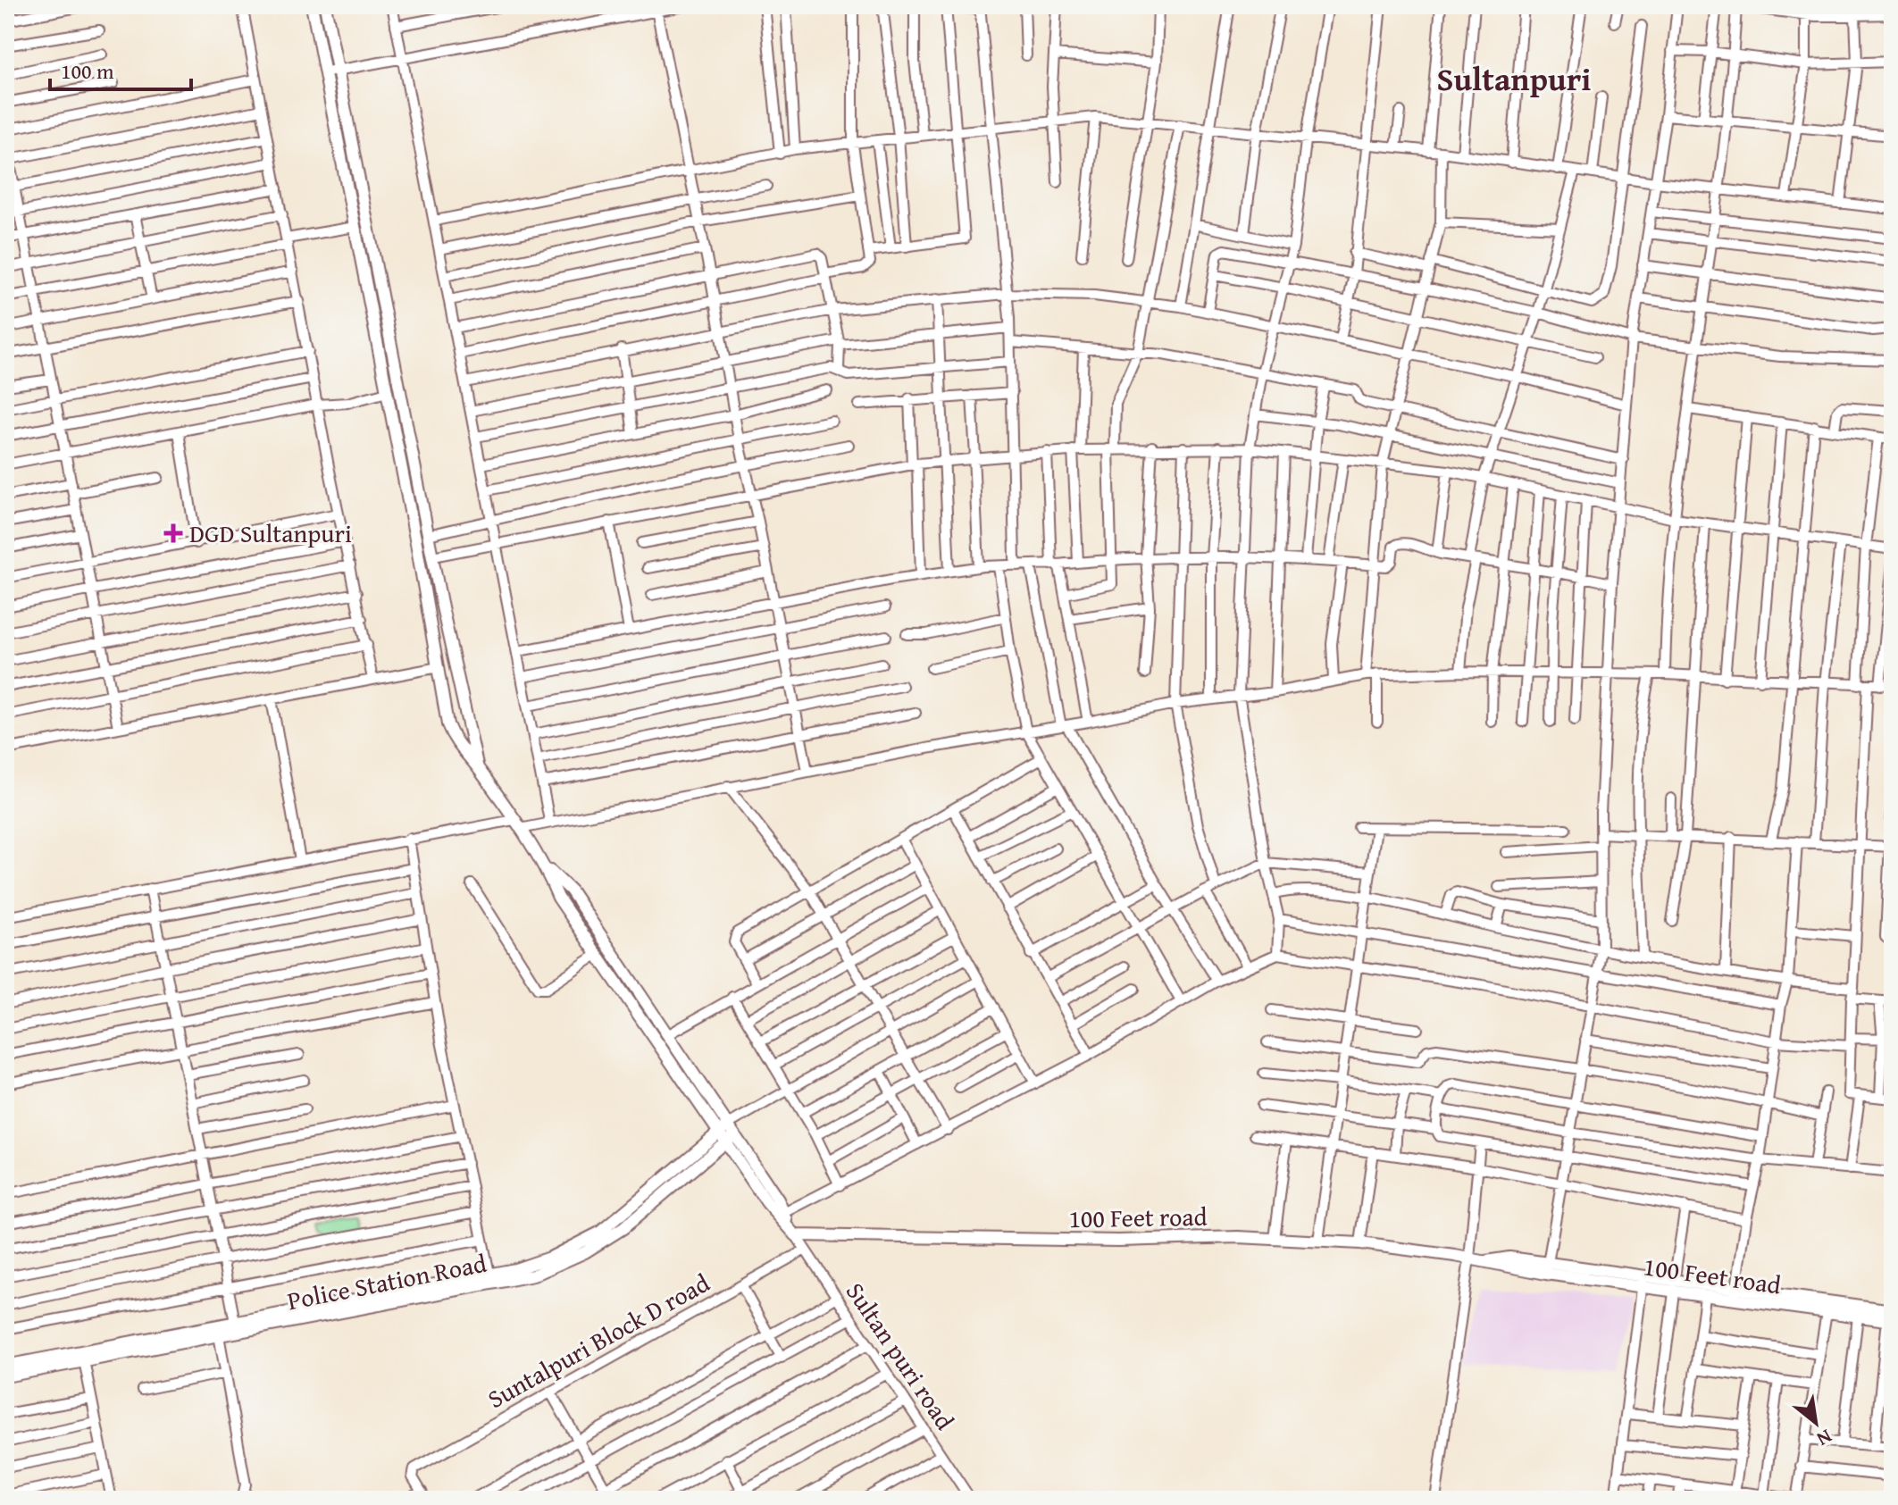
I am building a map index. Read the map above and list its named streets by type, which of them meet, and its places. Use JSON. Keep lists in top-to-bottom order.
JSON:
{
  "streets": {
    "street": [
      "100 Feet road",
      "Police Station Road",
      "Suntalpuri Block D road",
      "Sultan puri road"
    ]
  },
  "crossings": [
    ["100 Feet road", "Sultan puri road"],
    ["Suntalpuri Block D road", "Sultan puri road"]
  ],
  "districts": ["Sultanpuri"],
  "places": {
    "health": ["DGD Sultanpuri"]
  },
  "scale_bar": "100 m",
  "north": "bottom right"
}
